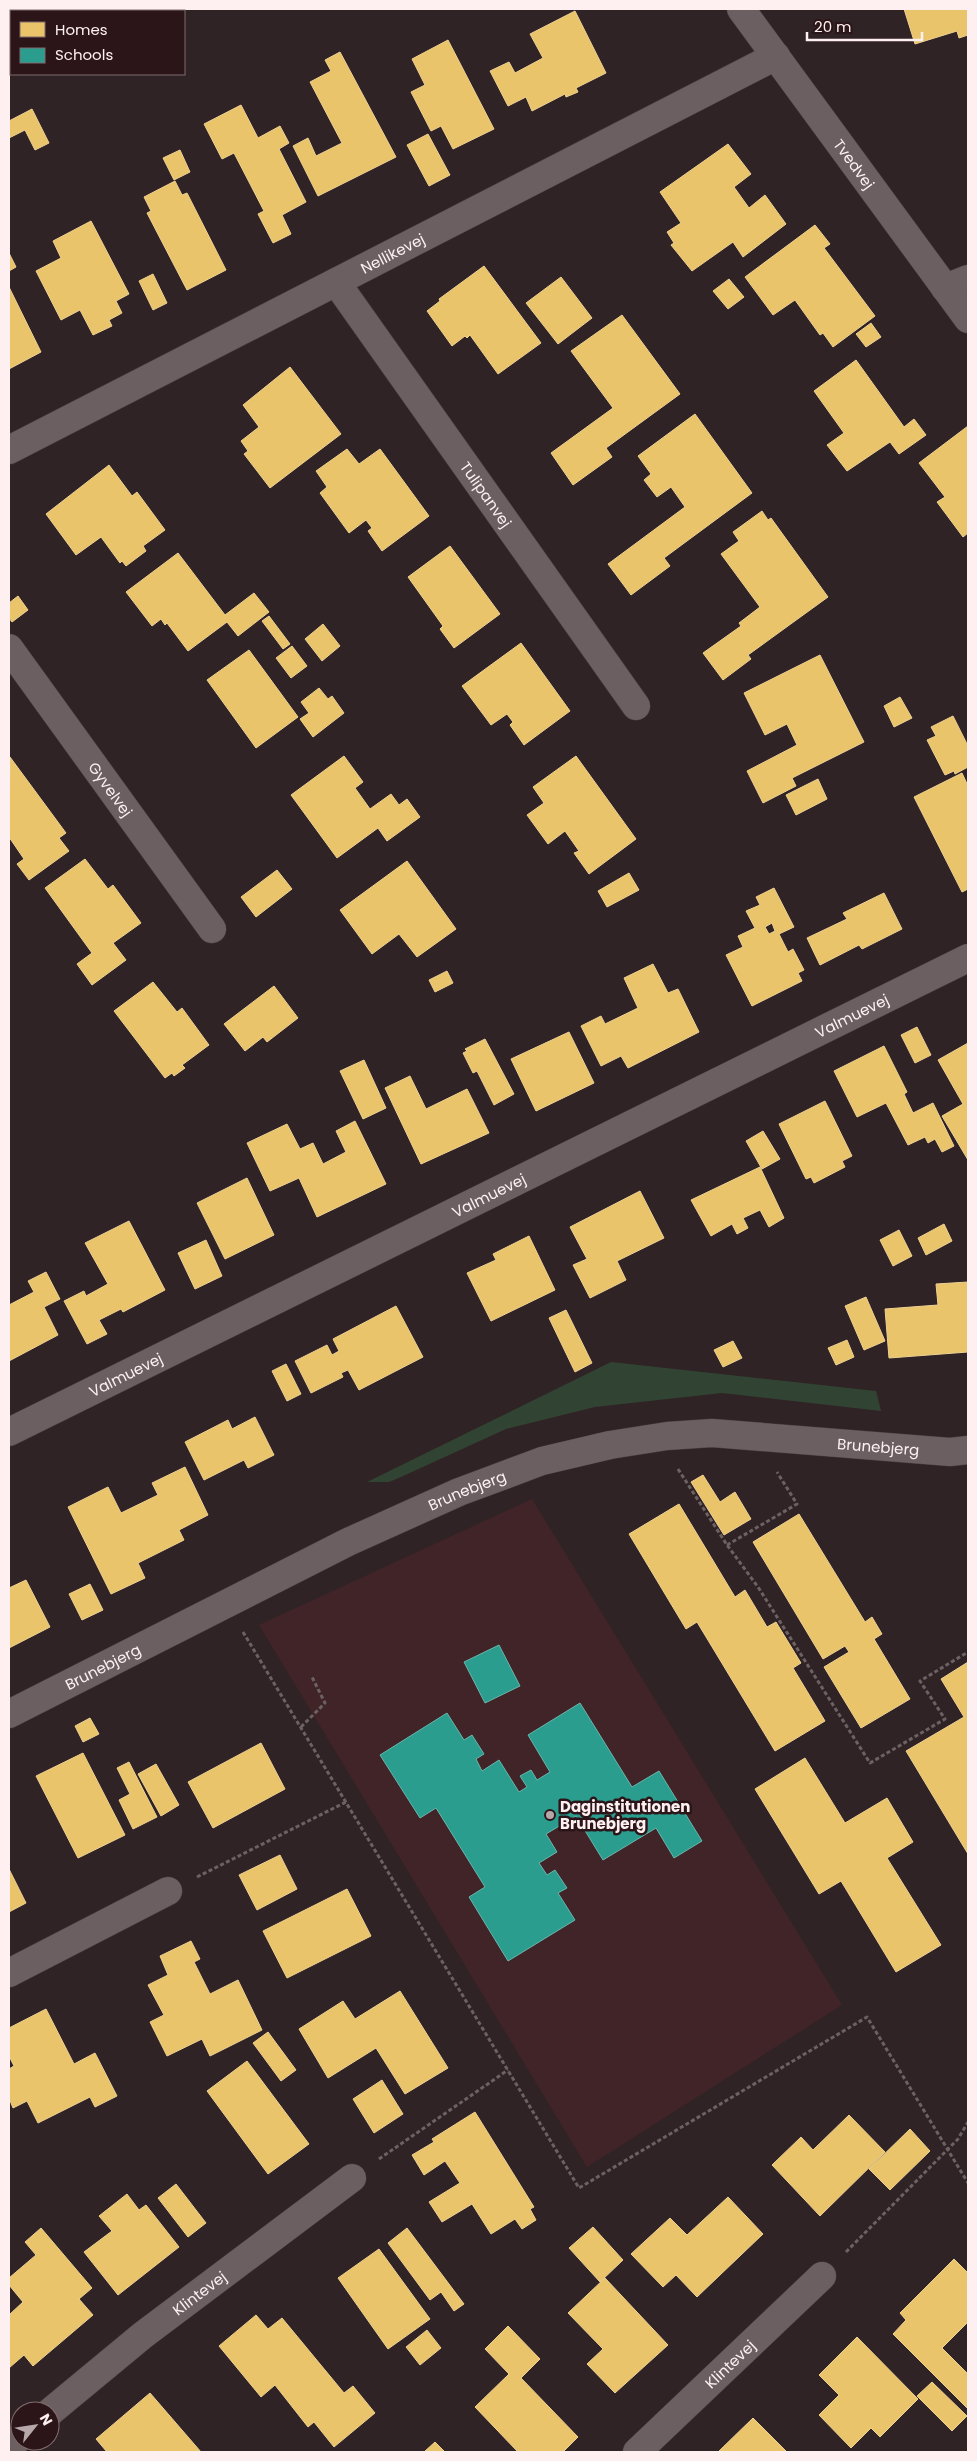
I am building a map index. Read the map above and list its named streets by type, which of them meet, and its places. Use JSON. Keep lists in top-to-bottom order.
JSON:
{
  "streets": {
    "street": [
      "Tvedvej",
      "Nellikevej",
      "Tulipanvej",
      "Gyvelvej",
      "Valmuevej",
      "Brunebjerg",
      "Klintevej"
    ]
  },
  "crossings": [
    ["Tvedvej", "Nellikevej"],
    ["Nellikevej", "Tulipanvej"]
  ],
  "places": ["Daginstitutionen Brunebjerg"],
  "legend": ["Homes", "Schools"],
  "scale_bar": "20 m",
  "north": "top right"
}
